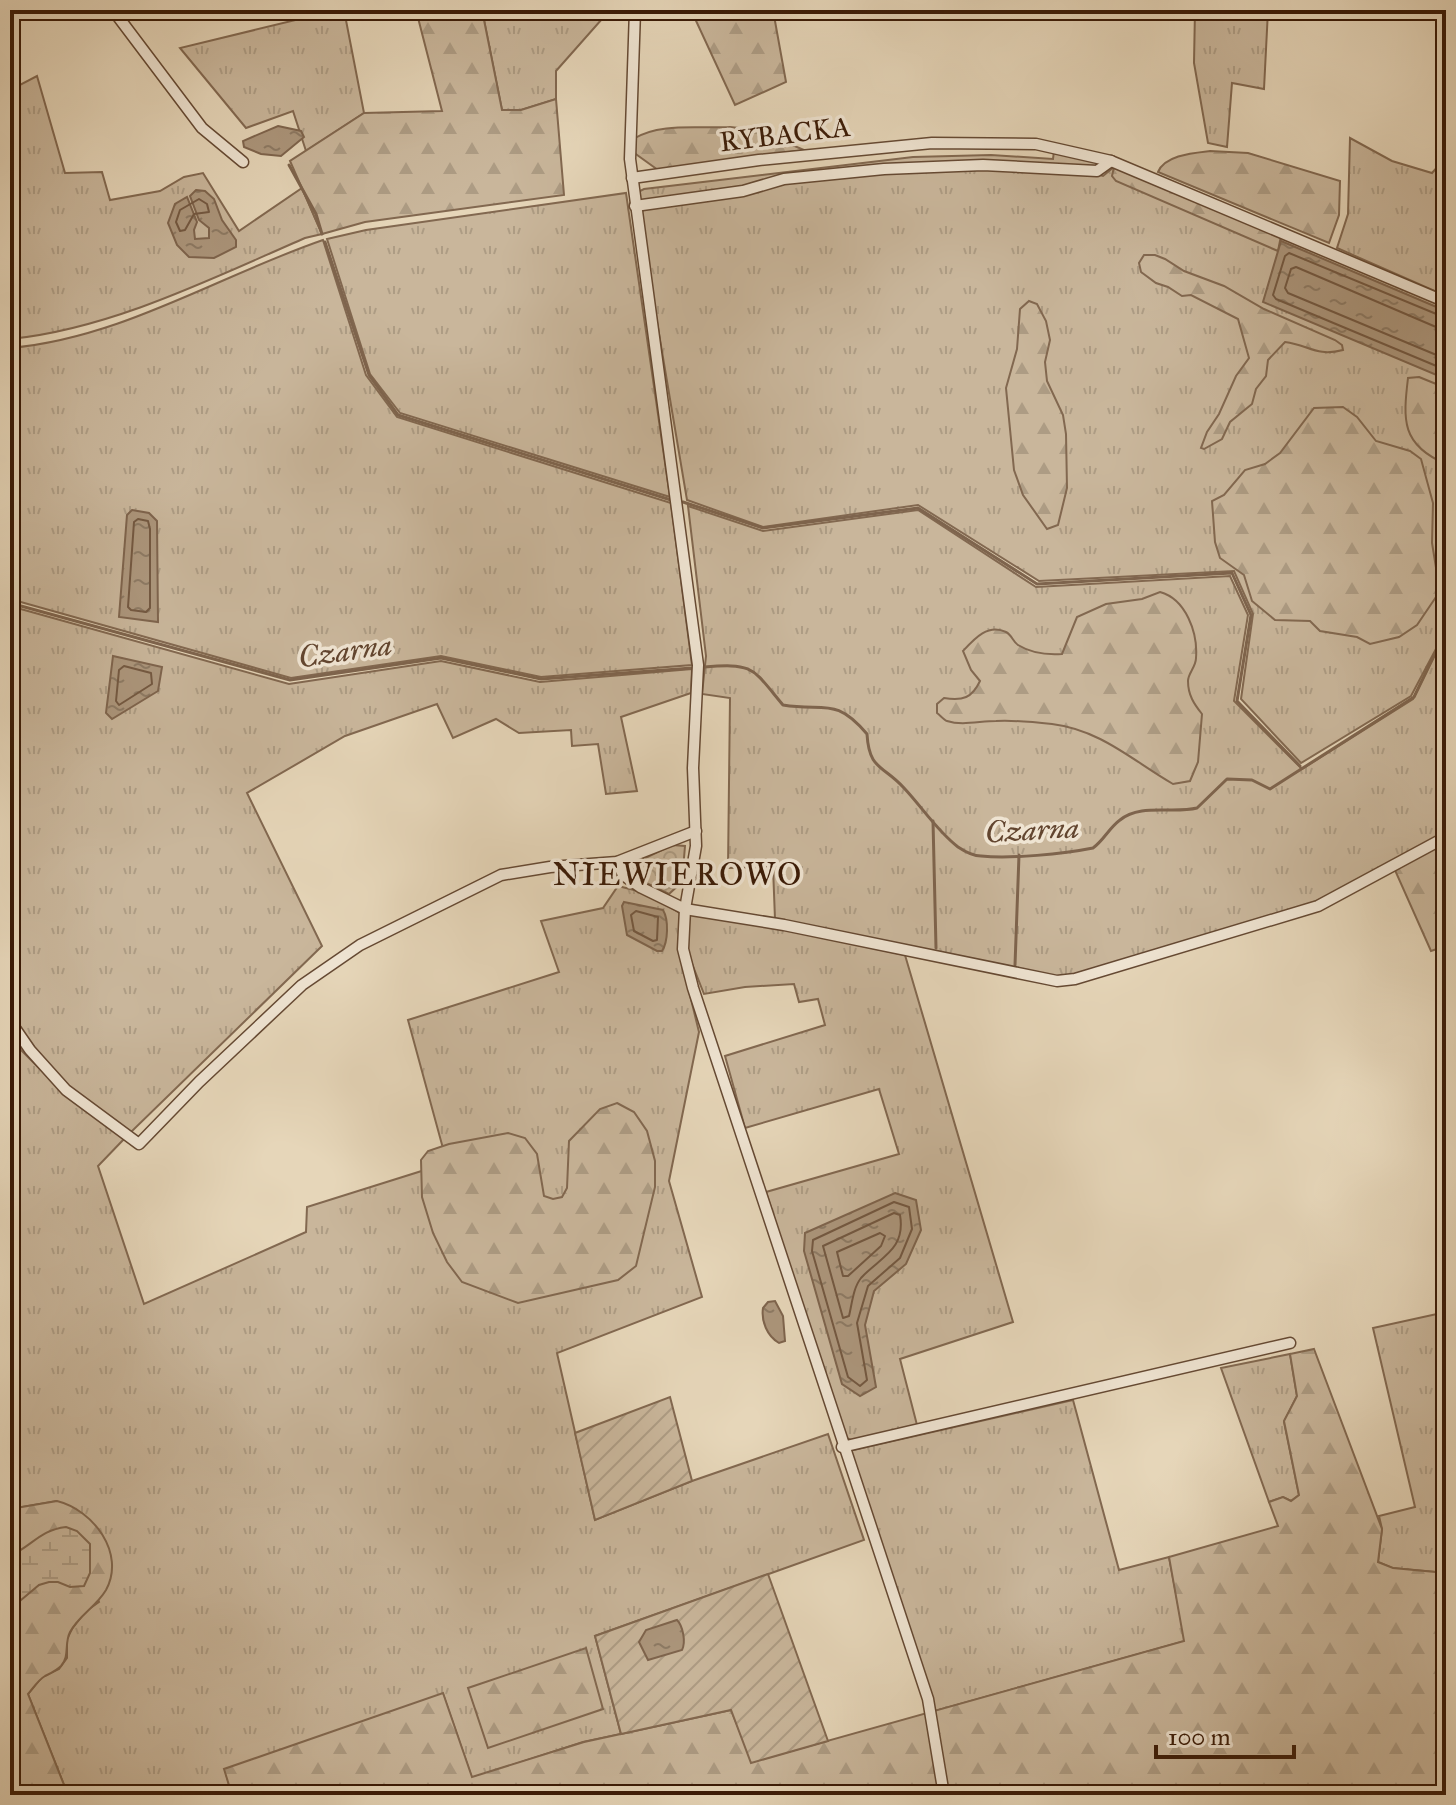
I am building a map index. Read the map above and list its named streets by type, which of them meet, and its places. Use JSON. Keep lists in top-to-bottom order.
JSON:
{
  "streets": {
    "street": ["RYBACKA"]
  },
  "districts": ["NIEWIEROWO"],
  "water": ["Czarna"],
  "scale_bar": "100 m"
}
